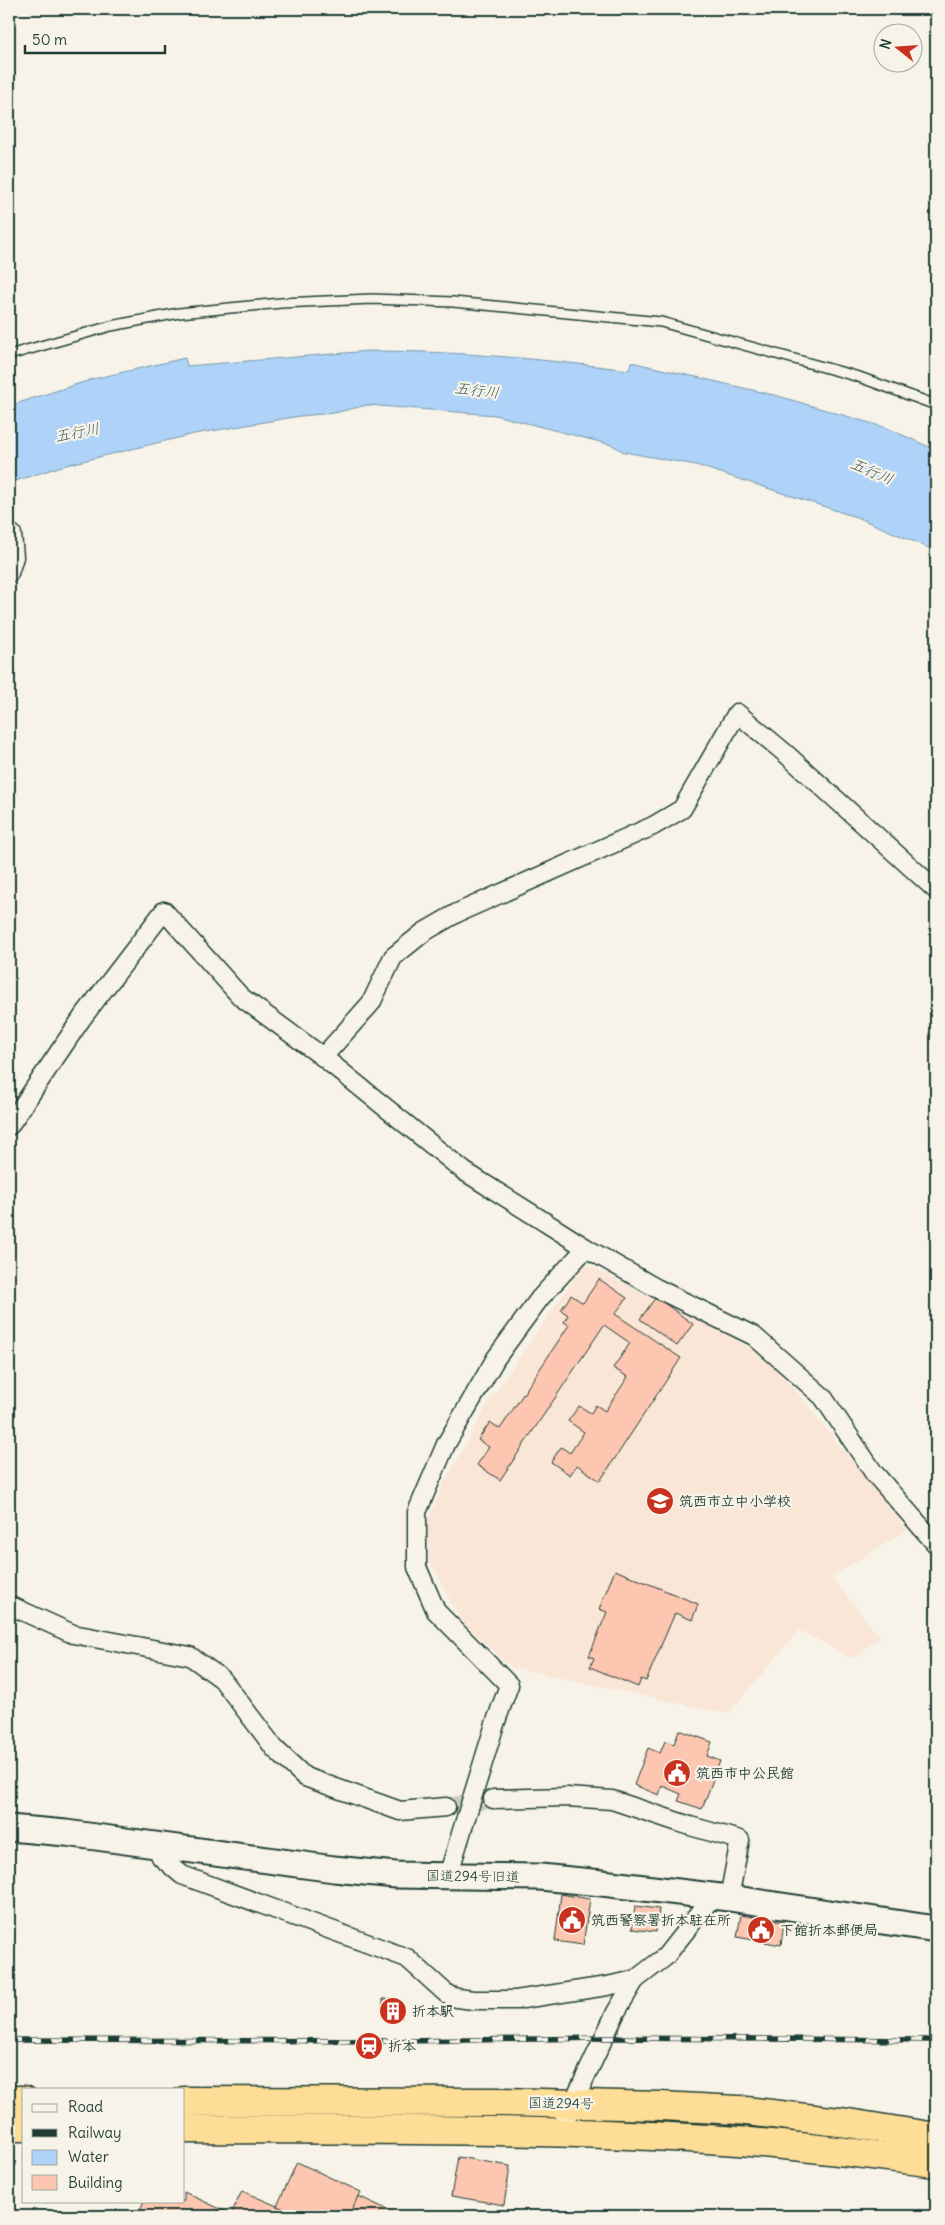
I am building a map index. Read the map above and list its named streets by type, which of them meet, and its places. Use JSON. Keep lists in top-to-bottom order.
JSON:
{
  "streets": {
    "highway": ["国道294号"],
    "street": ["国道294号旧道"]
  },
  "water": ["五行川"],
  "places": {
    "school or university": ["筑西市立中小学校"],
    "public building": ["筑西市中公民館", "筑西警察署折本駐在所", "下館折本郵便局"],
    "building": ["折本駅"],
    "station": ["折本"]
  },
  "legend": [
    "Road",
    "Railway",
    "Water",
    "Building"
  ],
  "scale_bar": "50 m",
  "north": "left"
}
